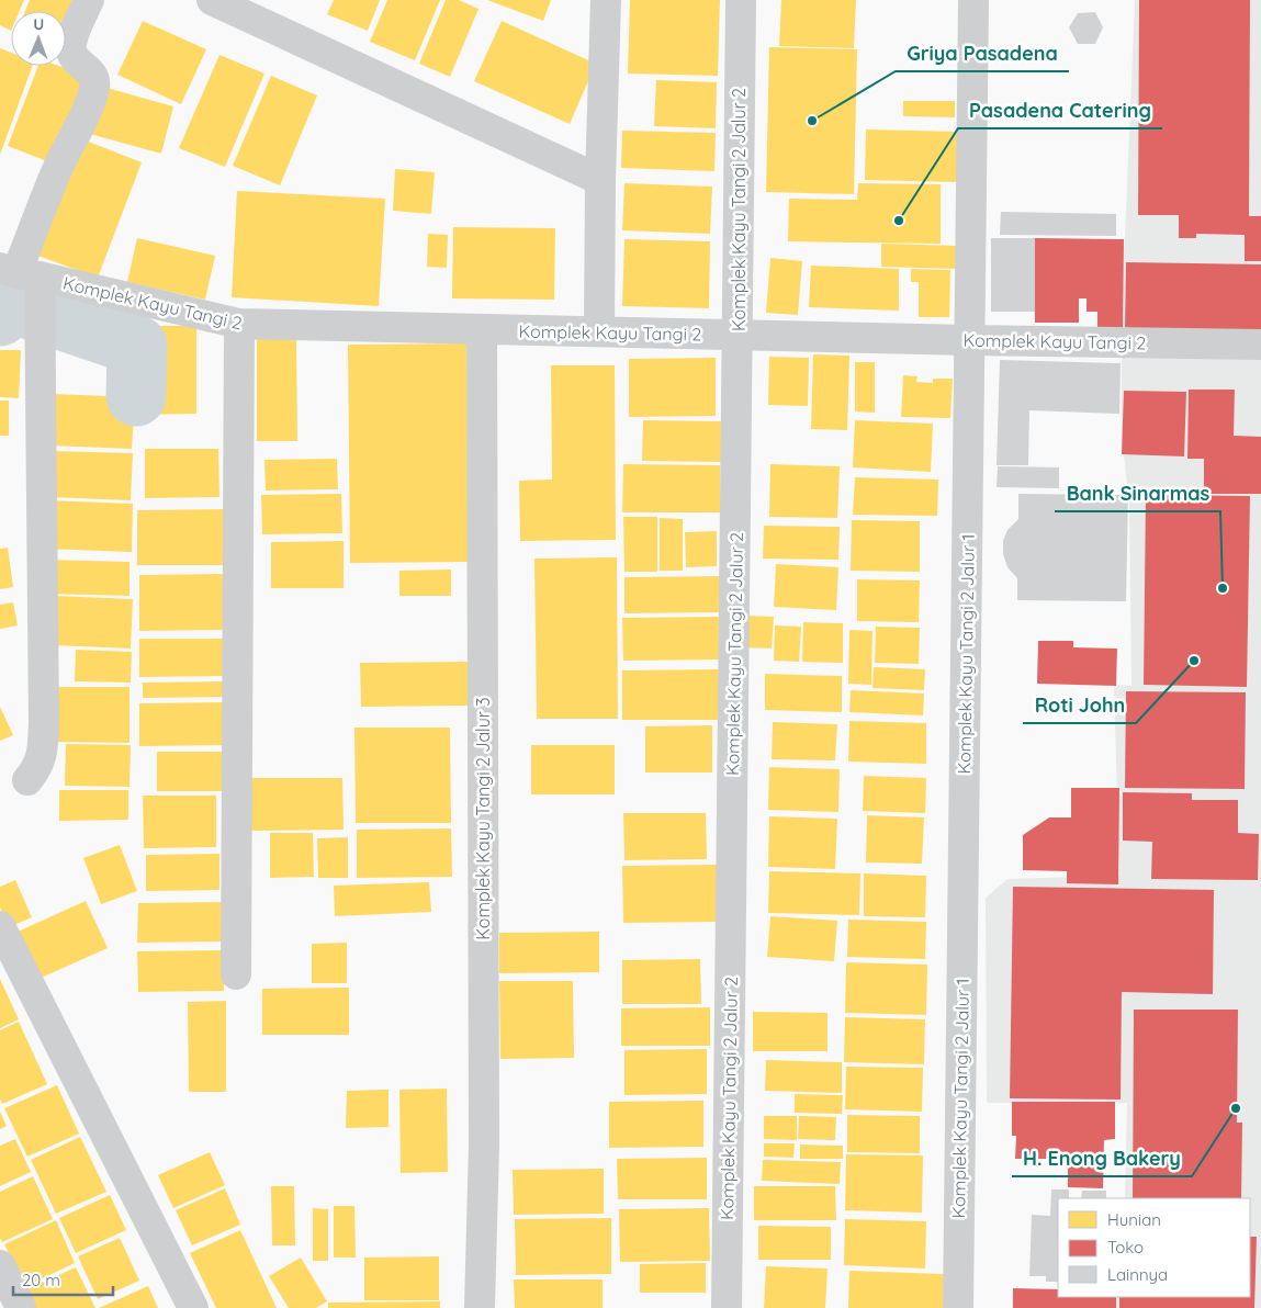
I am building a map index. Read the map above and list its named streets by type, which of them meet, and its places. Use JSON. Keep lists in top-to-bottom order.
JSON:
{
  "streets": {
    "street": [
      "Komplek Kayu Tangi 2 Jalur 2",
      "Komplek Kayu Tangi 2",
      "Komplek Kayu Tangi 2 Jalur 1",
      "Komplek Kayu Tangi 2 Jalur 3"
    ]
  },
  "crossings": [
    ["Komplek Kayu Tangi 2 Jalur 2", "Komplek Kayu Tangi 2"],
    ["Komplek Kayu Tangi 2", "Komplek Kayu Tangi 2 Jalur 1"],
    ["Komplek Kayu Tangi 2", "Komplek Kayu Tangi 2 Jalur 3"]
  ],
  "places": [
    "Griya Pasadena",
    "Pasadena Catering",
    "Bank Sinarmas",
    "Roti John",
    "H. Enong Bakery"
  ],
  "legend": ["Hunian", "Toko", "Lainnya"],
  "scale_bar": "20 m",
  "north": "top"
}
